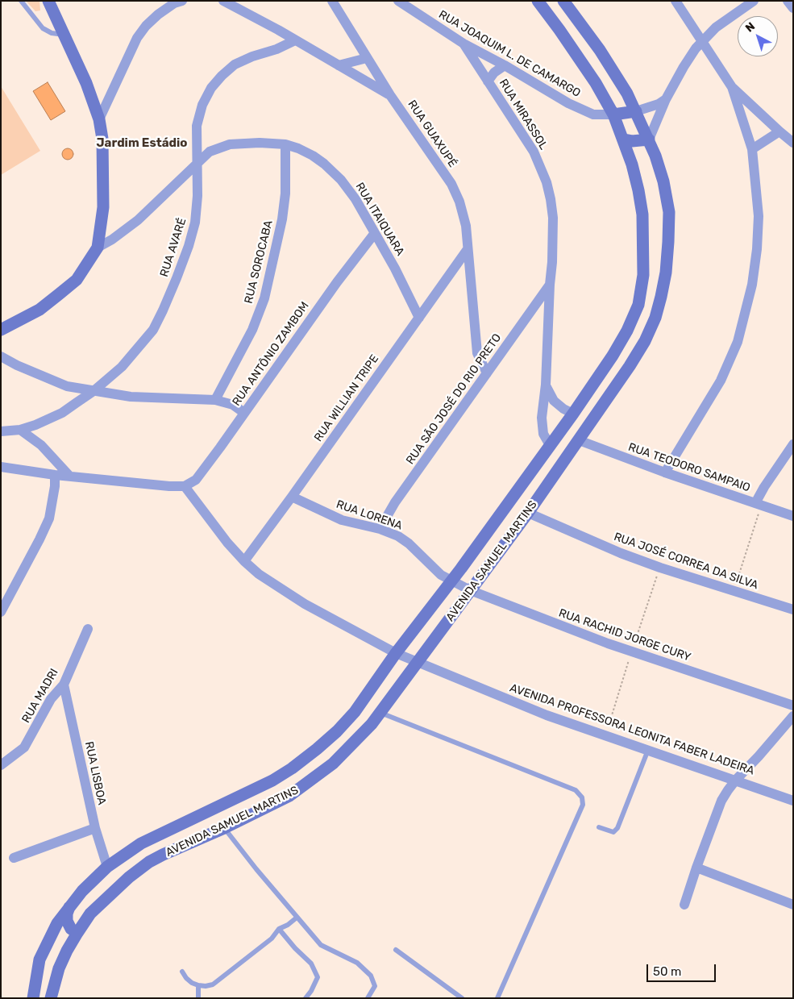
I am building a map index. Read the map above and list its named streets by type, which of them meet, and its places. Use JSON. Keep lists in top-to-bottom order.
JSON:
{
  "streets": {
    "main road": ["AVENIDA SAMUEL MARTINS"],
    "street": [
      "RUA JOAQUIM L. DE CAMARGO",
      "RUA MIRASSOL",
      "RUA GUAXUPÉ",
      "RUA ITAIQUARA",
      "RUA AVARÉ",
      "RUA SOROCABA",
      "RUA ANTÔNIO ZAMBOM",
      "RUA WILLIAN TRIPE",
      "RUA SÃO JOSÉ DO RIO PRETO",
      "RUA TEODORO SAMPAIO",
      "RUA LORENA",
      "RUA JOSÉ CORREA DA SILVA",
      "RUA RACHID JORGE CURY",
      "RUA MADRI",
      "AVENIDA PROFESSORA LEONITA FABER LADEIRA",
      "RUA LISBOA"
    ]
  },
  "crossings": [
    ["RUA JOAQUIM L. DE CAMARGO", "RUA MIRASSOL"],
    ["RUA JOAQUIM L. DE CAMARGO", "AVENIDA SAMUEL MARTINS"],
    ["RUA MIRASSOL", "RUA SÃO JOSÉ DO RIO PRETO"],
    ["RUA MIRASSOL", "AVENIDA SAMUEL MARTINS"],
    ["RUA GUAXUPÉ", "RUA AVARÉ"],
    ["RUA GUAXUPÉ", "RUA WILLIAN TRIPE"],
    ["RUA GUAXUPÉ", "RUA SÃO JOSÉ DO RIO PRETO"],
    ["RUA ITAIQUARA", "RUA AVARÉ"],
    ["RUA ITAIQUARA", "RUA SOROCABA"],
    ["RUA ITAIQUARA", "RUA ANTÔNIO ZAMBOM"],
    ["RUA ITAIQUARA", "RUA WILLIAN TRIPE"],
    ["RUA ANTÔNIO ZAMBOM", "AVENIDA PROFESSORA LEONITA FABER LADEIRA"],
    ["RUA WILLIAN TRIPE", "RUA LORENA"],
    ["RUA WILLIAN TRIPE", "AVENIDA PROFESSORA LEONITA FABER LADEIRA"],
    ["RUA SÃO JOSÉ DO RIO PRETO", "RUA LORENA"],
    ["RUA TEODORO SAMPAIO", "AVENIDA SAMUEL MARTINS"],
    ["RUA LORENA", "AVENIDA SAMUEL MARTINS"],
    ["RUA LORENA", "RUA RACHID JORGE CURY"],
    ["AVENIDA SAMUEL MARTINS", "RUA JOSÉ CORREA DA SILVA"],
    ["AVENIDA SAMUEL MARTINS", "RUA RACHID JORGE CURY"],
    ["AVENIDA SAMUEL MARTINS", "AVENIDA PROFESSORA LEONITA FABER LADEIRA"],
    ["AVENIDA SAMUEL MARTINS", "RUA LISBOA"],
    ["RUA MADRI", "RUA LISBOA"]
  ],
  "districts": ["Jardim Estádio"],
  "scale_bar": "50 m",
  "north": "top left"
}
